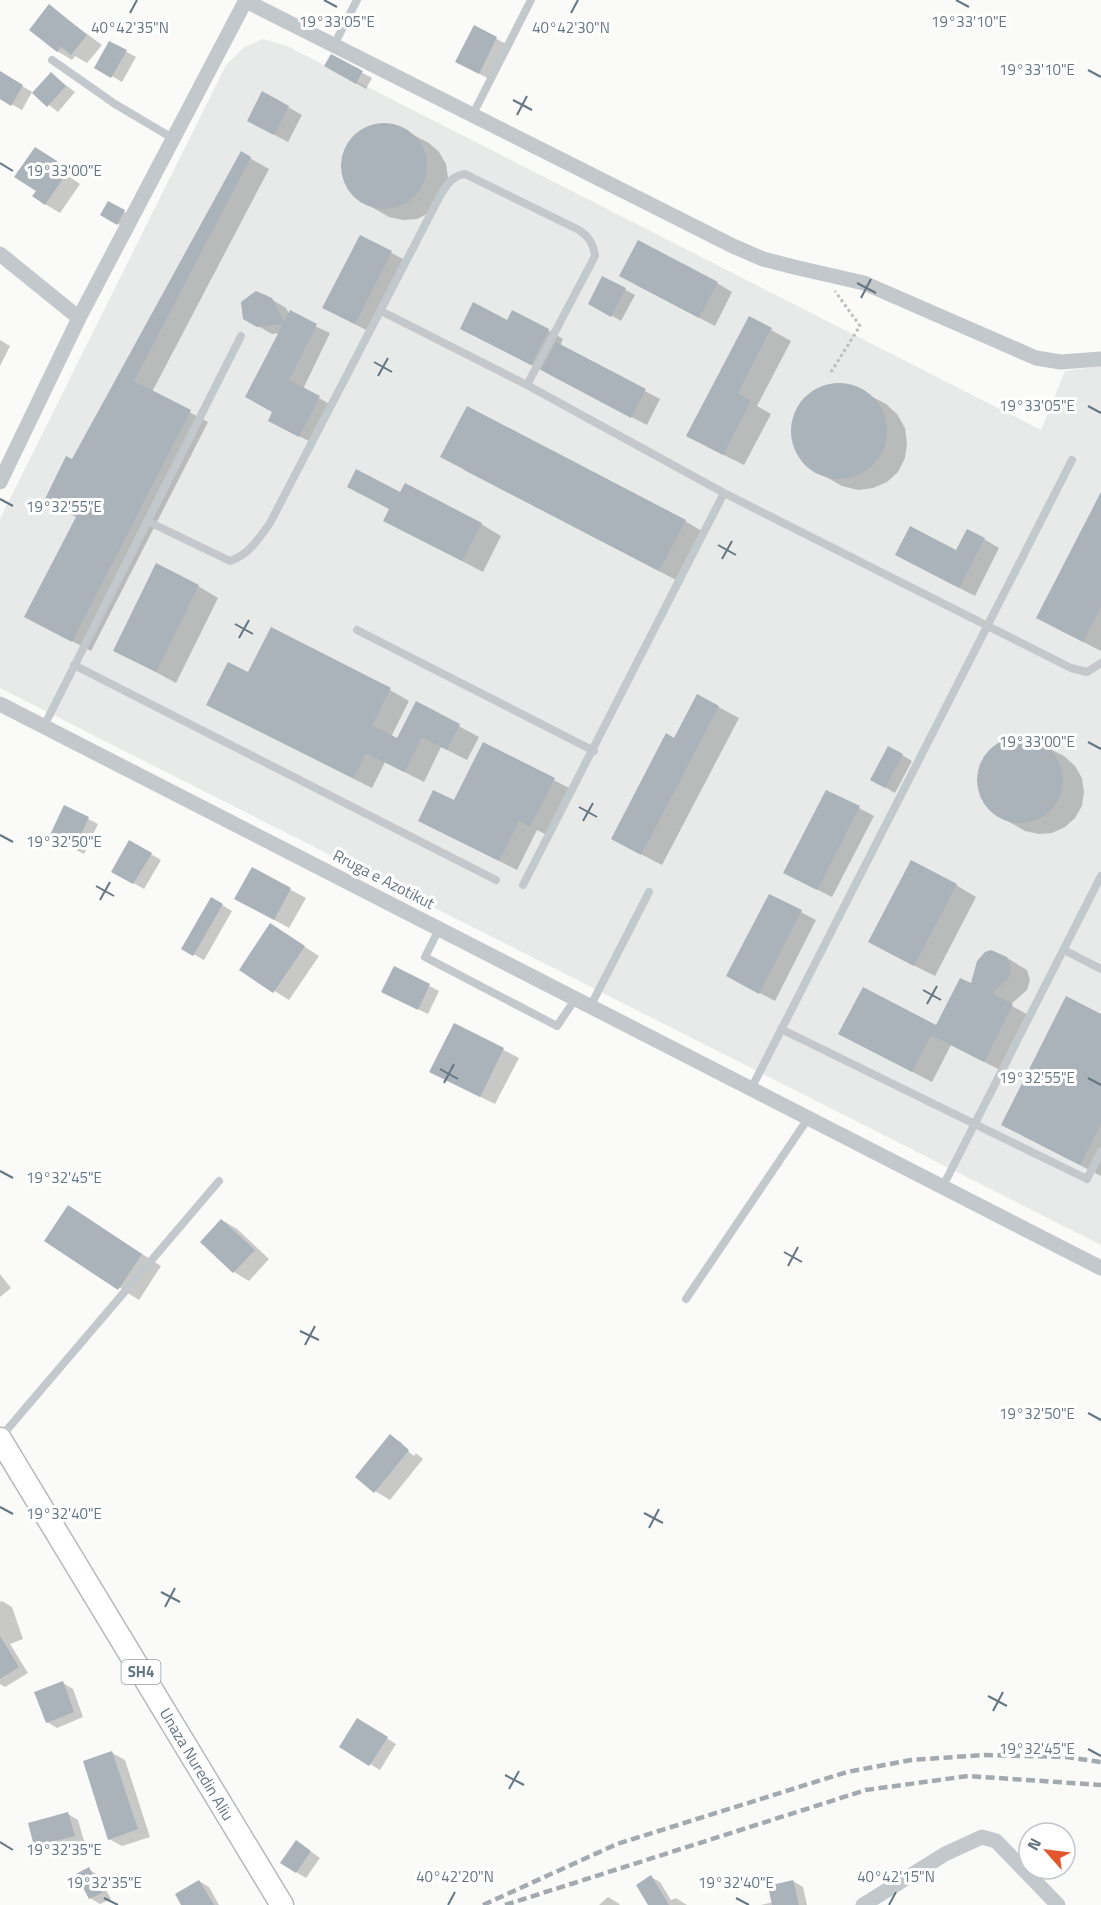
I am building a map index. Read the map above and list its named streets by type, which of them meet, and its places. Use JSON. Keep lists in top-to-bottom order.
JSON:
{
  "streets": {
    "main road": ["SH4", "Unaza Nuredin Aliu"],
    "street": ["Rruga e Azotikut"]
  },
  "north": "top left",
  "coordinates": [
    "19°33'05\"E",
    "19°33'10\"E",
    "40°42'35\"N",
    "40°42'30\"N",
    "19°33'00\"E",
    "19°32'55\"E",
    "19°32'50\"E",
    "19°32'45\"E",
    "19°32'40\"E",
    "19°32'35\"E",
    "40°42'20\"N",
    "40°42'15\"N"
  ]
}
